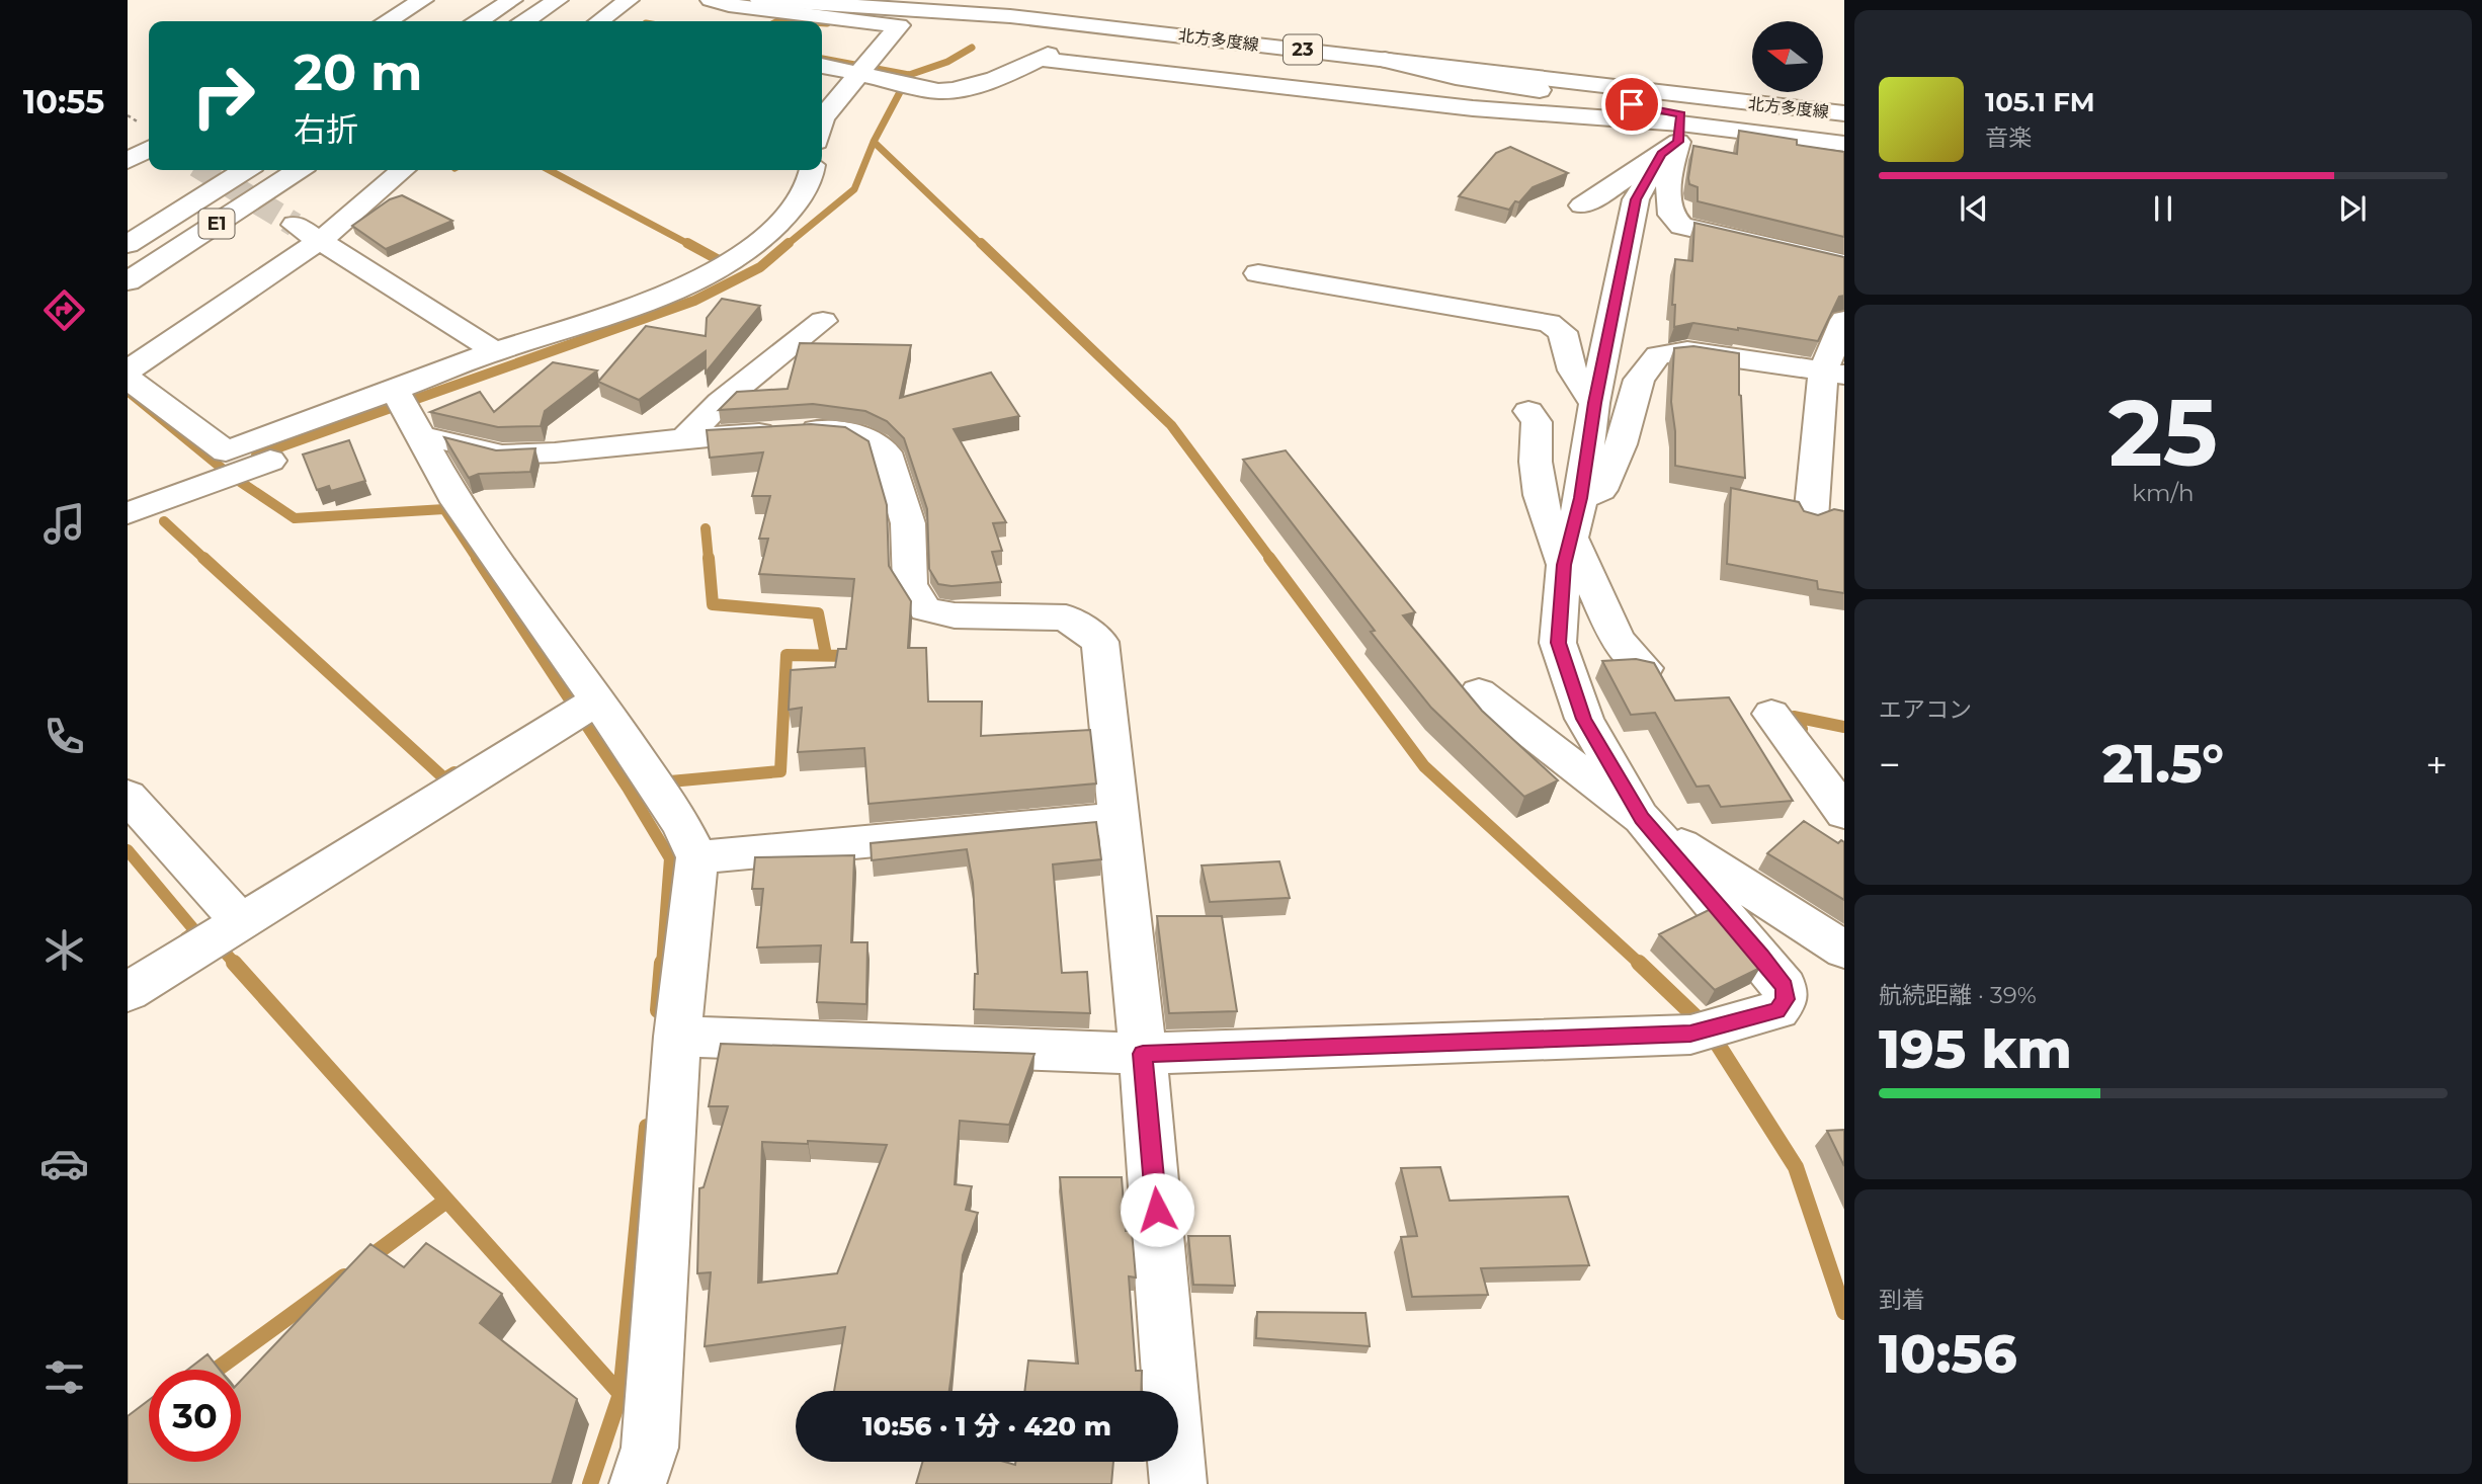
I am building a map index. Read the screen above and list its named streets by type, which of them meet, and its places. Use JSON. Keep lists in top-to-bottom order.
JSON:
{
  "streets": {
    "main road": ["北方多度線", "23", "E1"]
  },
  "north": "left",
  "page": {
    "tabs": "10:55",
    "turn": ["20 m", "右折"],
    "song": ["105.1 FM", "音楽"],
    "tile": [
      ["25", "km/h"],
      "エアコン",
      ["航続距離 · 39%", "195 km"],
      ["到着", "10:56"]
    ],
    "heat": ["−", "21.5°", "+"],
    "limit": "30",
    "trip": "10:56 · 1 分 · 420 m"
  }
}
